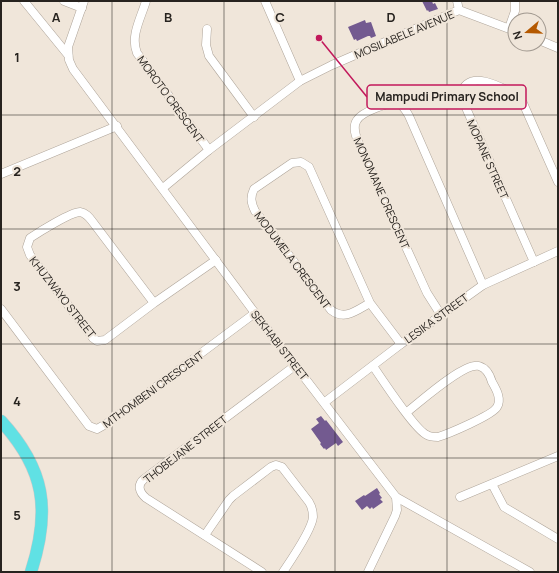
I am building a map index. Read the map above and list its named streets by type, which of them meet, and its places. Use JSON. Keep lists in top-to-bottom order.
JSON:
{
  "streets": {
    "street": [
      "MOSILABELE AVENUE",
      "MOROTO CRESCENT",
      "MOPANE STREET",
      "MONOMANE CRESCENT",
      "MODUMELA CRESCENT",
      "KHUZWAYO STREET",
      "LESIKA STREET",
      "SEKHABI STREET",
      "MTHOMBENI CRESCENT",
      "THOBEJANE STREET"
    ]
  },
  "crossings": [
    ["MOSILABELE AVENUE", "MOROTO CRESCENT"],
    ["MOSILABELE AVENUE", "SEKHABI STREET"],
    ["MOPANE STREET", "LESIKA STREET"],
    ["MONOMANE CRESCENT", "LESIKA STREET"],
    ["MODUMELA CRESCENT", "LESIKA STREET"],
    ["KHUZWAYO STREET", "SEKHABI STREET"],
    ["LESIKA STREET", "SEKHABI STREET"],
    ["SEKHABI STREET", "MTHOMBENI CRESCENT"],
    ["SEKHABI STREET", "THOBEJANE STREET"]
  ],
  "places": ["Mampudi Primary School"],
  "north": "left",
  "grid": {
    "columns": [
      "A",
      "B",
      "C",
      "D"
    ],
    "rows": [
      "1",
      "2",
      "3",
      "4",
      "5"
    ]
  }
}
